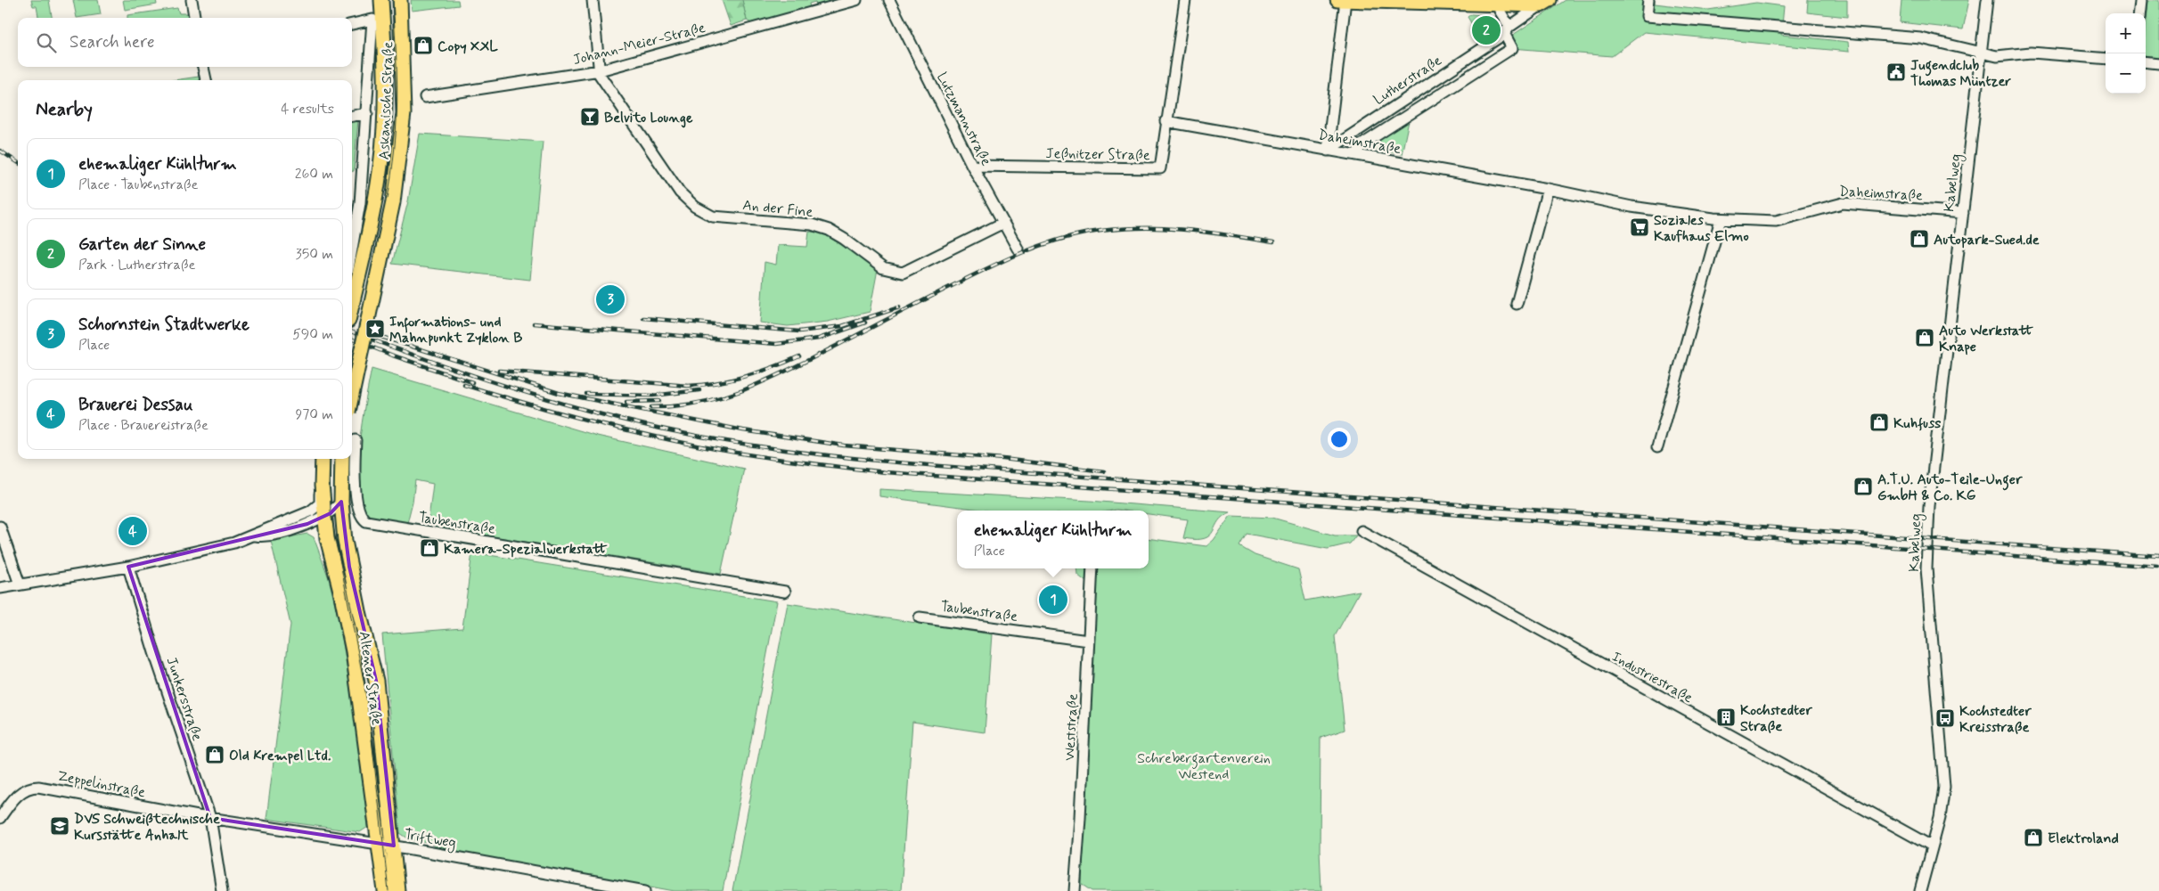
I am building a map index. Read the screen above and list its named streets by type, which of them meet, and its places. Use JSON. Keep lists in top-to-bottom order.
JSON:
{
  "streets": {
    "main road": ["Askanische Straße", "Altener Straße"],
    "street": [
      "Johann-Meier-Straße",
      "Lutherstraße",
      "Lutzmannstraße",
      "Daheimstraße",
      "Jeßnitzer Straße",
      "Kabelweg",
      "An der Fine",
      "Taubenstraße",
      "Industriestraße",
      "Junkersstraße",
      "Weststraße",
      "Zeppelinstraße",
      "Triftweg"
    ]
  },
  "crossings": [
    ["Johann-Meier-Straße", "An der Fine"],
    ["Lutherstraße", "Daheimstraße"],
    ["Lutzmannstraße", "Jeßnitzer Straße"],
    ["Lutzmannstraße", "An der Fine"],
    ["Daheimstraße", "Jeßnitzer Straße"],
    ["Daheimstraße", "Kabelweg"],
    ["Kabelweg", "Industriestraße"],
    ["Taubenstraße", "Weststraße"],
    ["Altener Straße", "Triftweg"],
    ["Junkersstraße", "Zeppelinstraße"],
    ["Junkersstraße", "Triftweg"],
    ["Zeppelinstraße", "Triftweg"]
  ],
  "parks": ["Schrebergartenverein Westend"],
  "places": {
    "shop": [
      "Copy XXL",
      "Autopark-Sued.de",
      "Auto Werkstatt Knape",
      "Kuhfuss",
      "A.T.U. Auto-Teile-Unger GmbH & Co. KG",
      "Kamera-Spezialwerkstatt",
      "Old Krempel Ltd.",
      "Elektroland"
    ],
    "public building": ["Jugendclub Thomas Müntzer"],
    "bar": ["Belvito Lounge"],
    "supermarket": ["Soziales Kaufhaus Elmo"],
    "place": ["Informations- und Mahnpunkt Zyklon B"],
    "building": ["Kochstedter Straße"],
    "bus stop": ["Kochstedter Kreisstraße"],
    "school or university": ["DVS Schweißtechnische Kursstätte Anhalt"]
  },
  "page": {
    "map_buttons": ["+", "−"],
    "pins": [
      "2",
      "3",
      "4",
      "1"
    ],
    "search": "Search here",
    "heading": ["Nearby", "4 results"],
    "list": [
      {
        "mark": "1",
        "name": "ehemaliger Kühlturm",
        "note": "Place · Taubenstraße",
        "value": "260 m"
      },
      {
        "mark": "2",
        "name": "Garten der Sinne",
        "note": "Park · Lutherstraße",
        "value": "350 m"
      },
      {
        "mark": "3",
        "name": "Schornstein Stadtwerke",
        "note": "Place",
        "value": "590 m"
      },
      {
        "mark": "4",
        "name": "Brauerei Dessau",
        "note": "Place · Brauereistraße",
        "value": "970 m"
      }
    ],
    "popup": ["ehemaliger Kühlturm", "Place"]
  }
}
